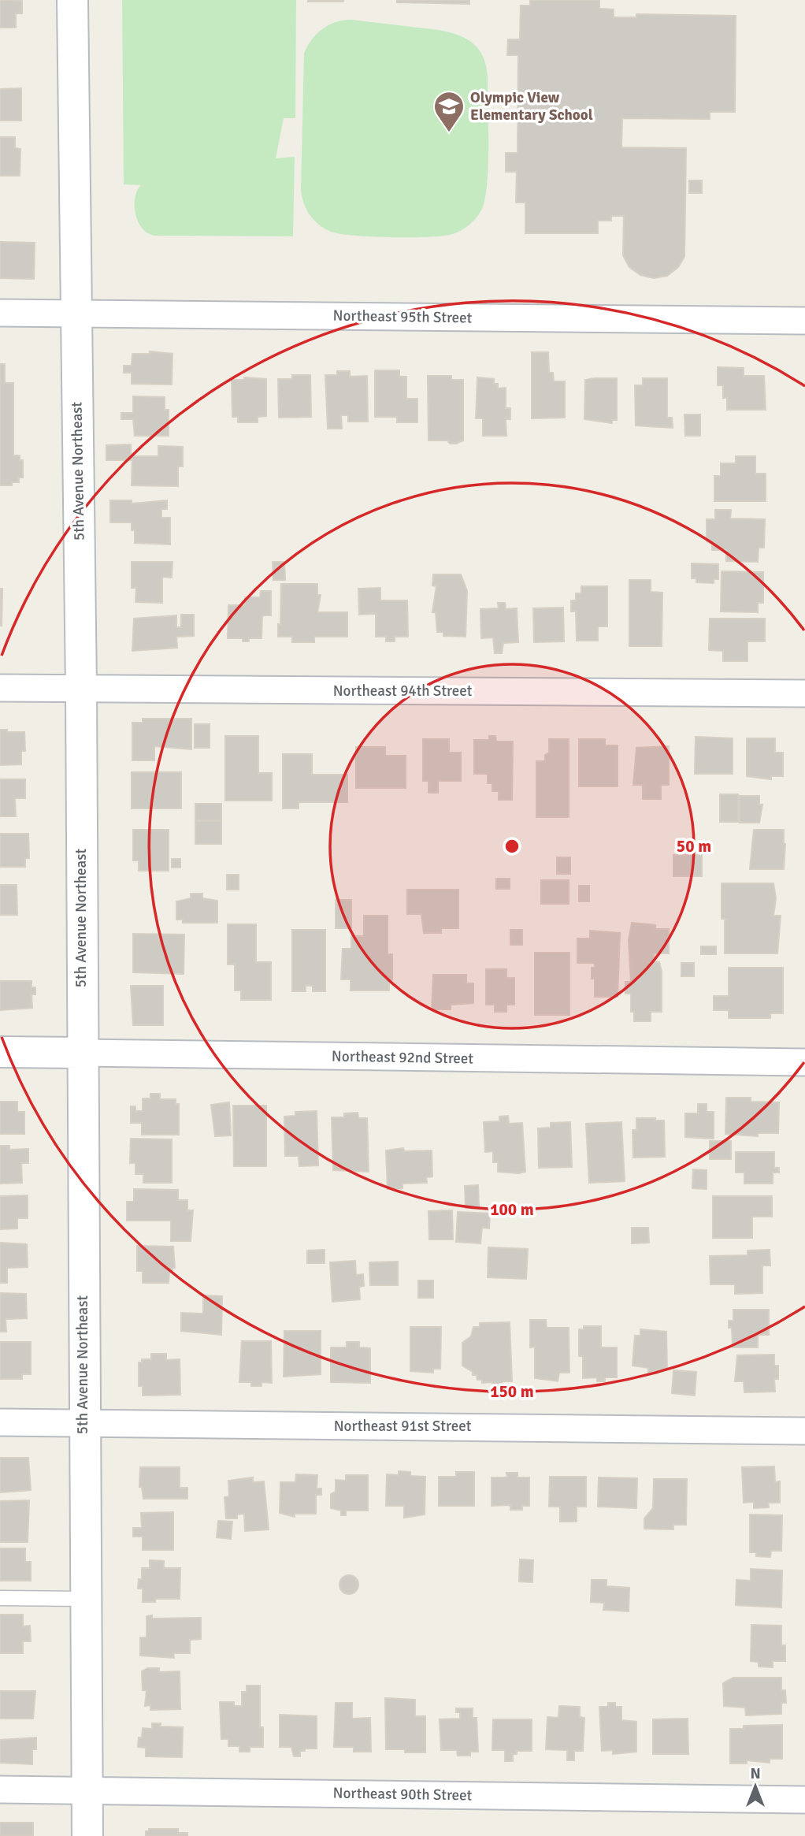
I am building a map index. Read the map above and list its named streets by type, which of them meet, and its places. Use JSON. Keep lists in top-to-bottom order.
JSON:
{
  "streets": {
    "main road": ["5th Avenue Northeast", "Northeast 92nd Street"],
    "street": [
      "Northeast 95th Street",
      "Northeast 94th Street",
      "Northeast 91st Street",
      "Northeast 90th Street"
    ]
  },
  "crossings": [
    ["Northeast 95th Street", "5th Avenue Northeast"],
    ["5th Avenue Northeast", "Northeast 94th Street"],
    ["5th Avenue Northeast", "Northeast 92nd Street"],
    ["5th Avenue Northeast", "Northeast 91st Street"],
    ["5th Avenue Northeast", "Northeast 90th Street"]
  ],
  "places": {
    "school or university": ["Olympic View Elementary School"]
  },
  "north": "top",
  "rings": ["50 m", "100 m", "150 m"]
}
